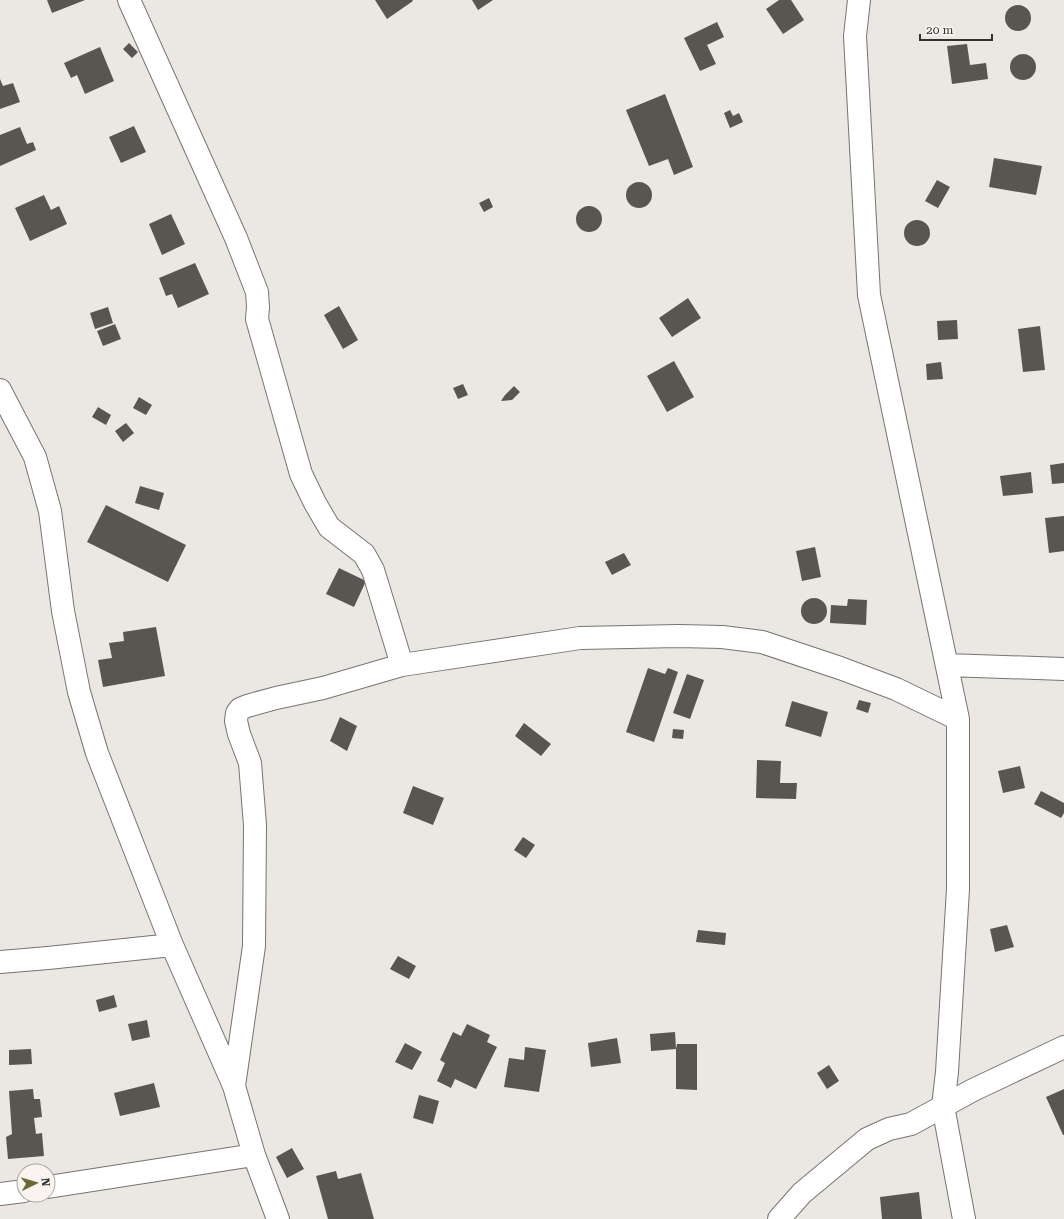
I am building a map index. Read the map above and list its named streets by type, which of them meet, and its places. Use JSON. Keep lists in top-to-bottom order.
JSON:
{
  "scale_bar": "20 m",
  "north": "right"
}
